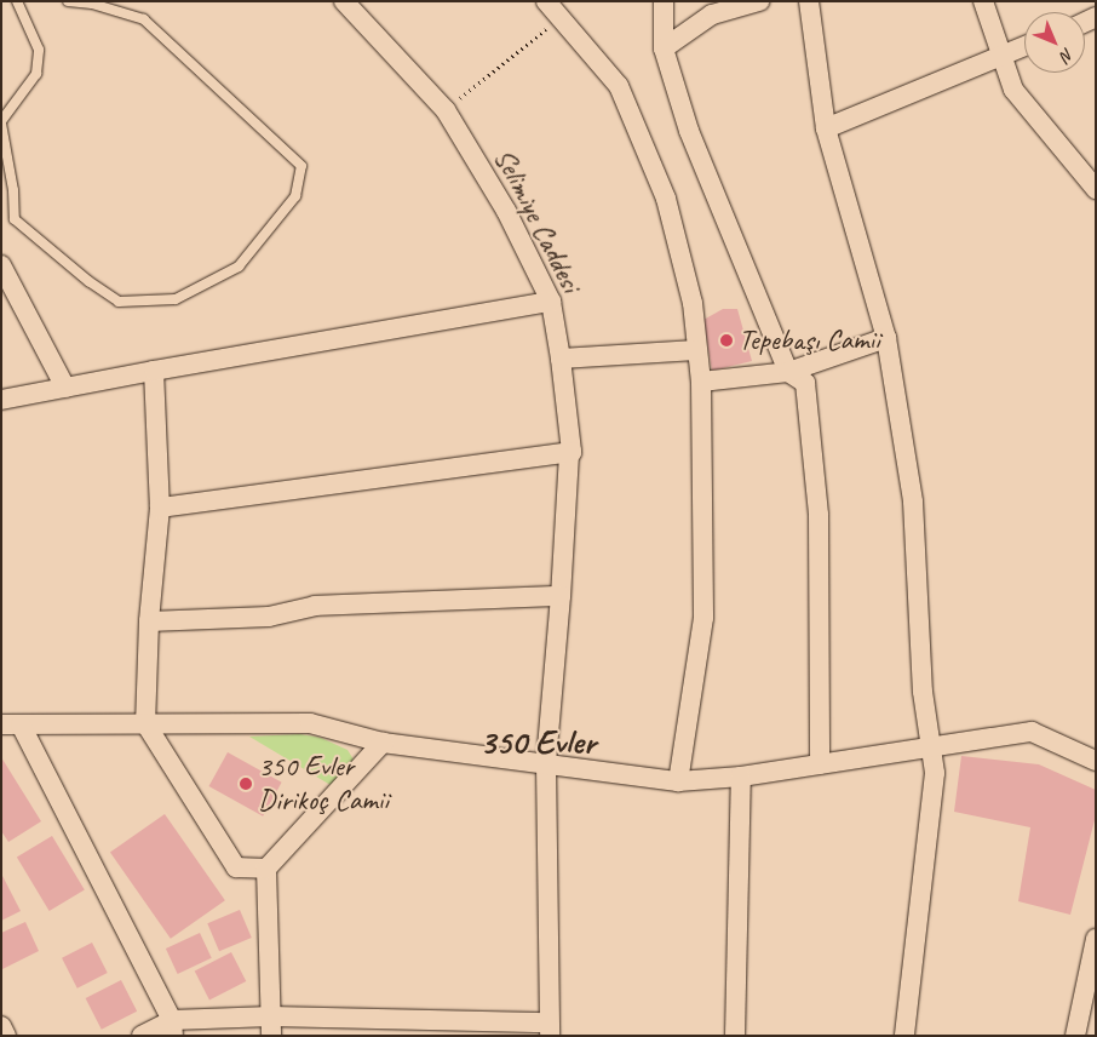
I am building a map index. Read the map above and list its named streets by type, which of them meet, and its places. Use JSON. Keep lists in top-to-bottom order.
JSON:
{
  "streets": {
    "street": ["Selimiye Caddesi"]
  },
  "districts": ["350 Evler"],
  "places": ["Tepebaşı Camii", "350 Evler Dirikoç Camii"],
  "north": "bottom right"
}
